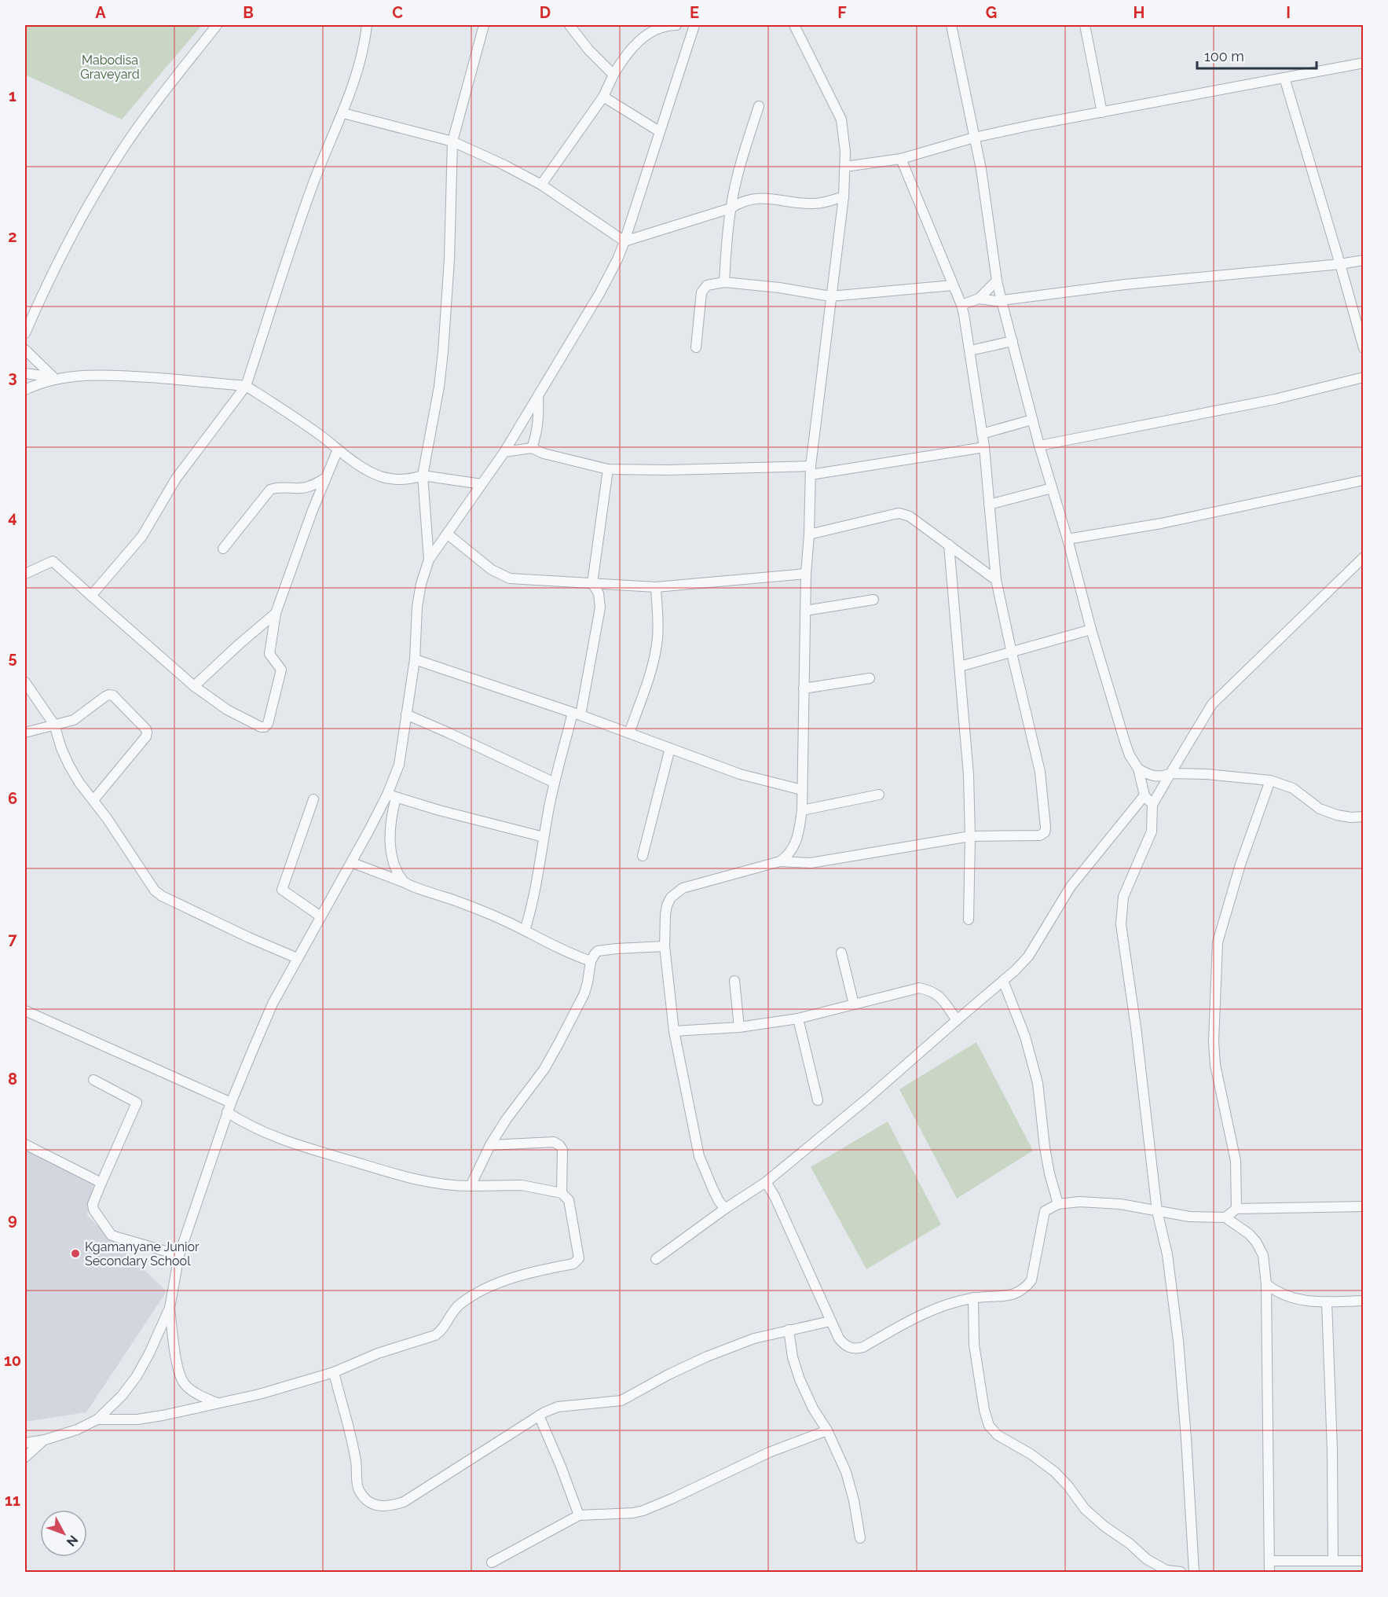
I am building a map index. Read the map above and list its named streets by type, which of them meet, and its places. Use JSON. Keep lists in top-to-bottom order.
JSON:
{
  "parks": ["Mabodisa Graveyard"],
  "places": ["Kgamanyane Junior Secondary School"],
  "scale_bar": "100 m",
  "north": "bottom right",
  "grid": {
    "columns": [
      "A",
      "B",
      "C",
      "D",
      "E",
      "F",
      "G",
      "H",
      "I"
    ],
    "rows": [
      "1",
      "2",
      "3",
      "4",
      "5",
      "6",
      "7",
      "8",
      "9",
      "10",
      "11"
    ]
  }
}
